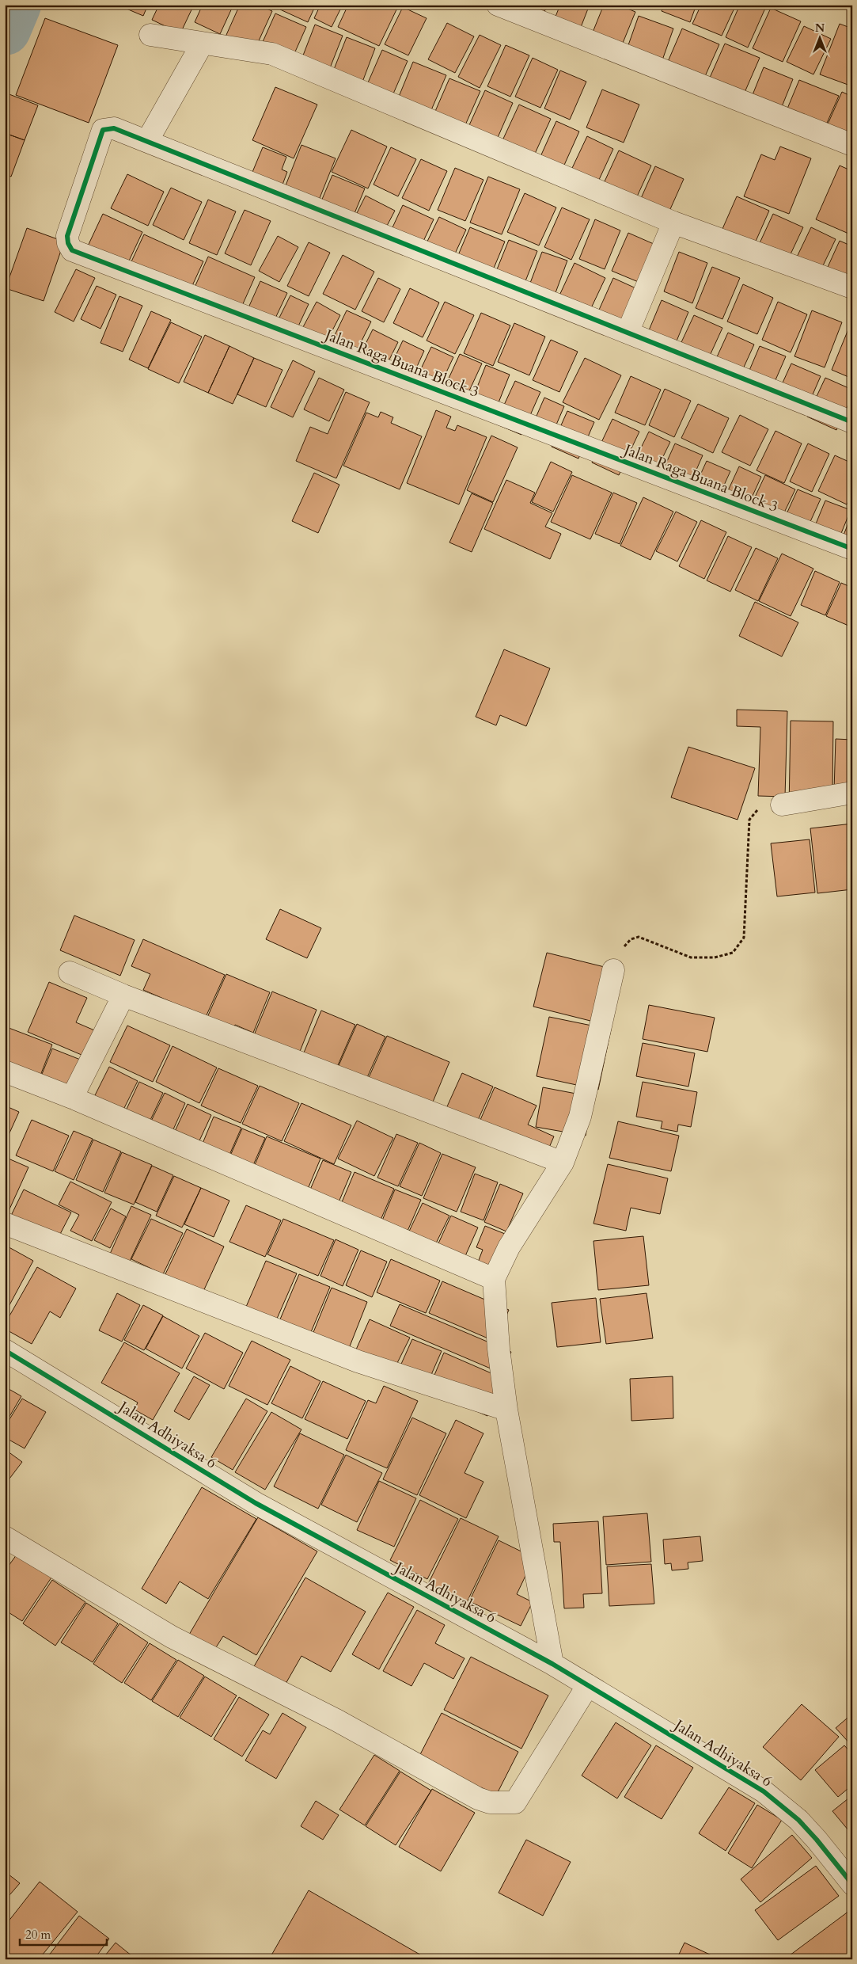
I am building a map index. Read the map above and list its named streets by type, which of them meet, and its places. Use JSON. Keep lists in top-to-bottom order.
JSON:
{
  "streets": {
    "street": ["Jalan Raga Buana Block 3", "Jalan Adhiyaksa 6"]
  },
  "scale_bar": "20 m",
  "north": "top"
}
